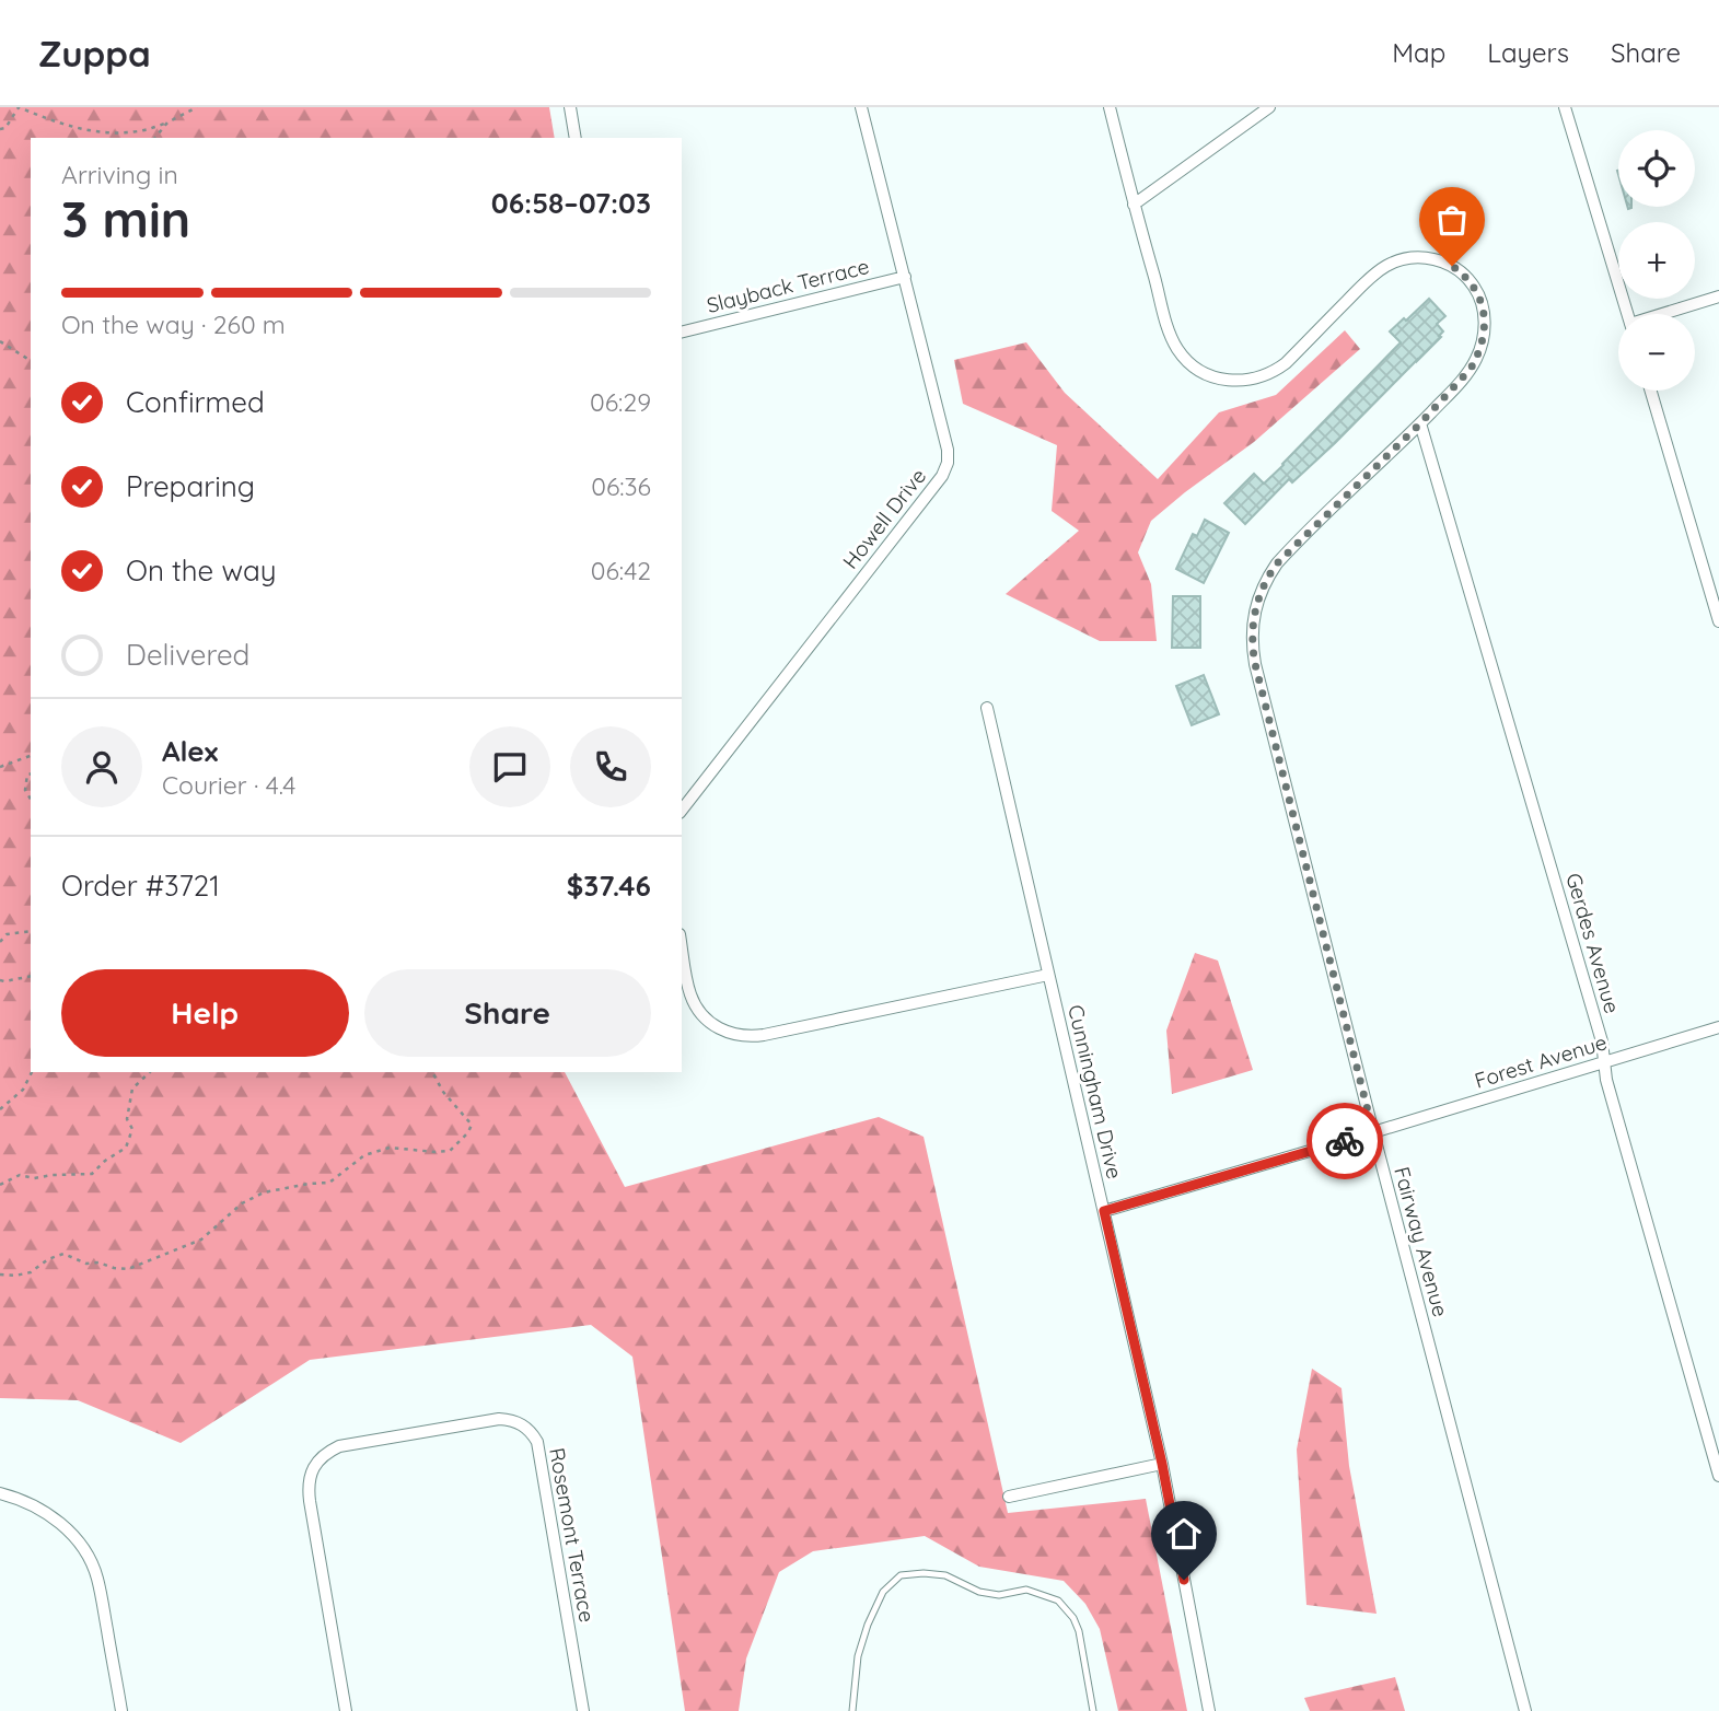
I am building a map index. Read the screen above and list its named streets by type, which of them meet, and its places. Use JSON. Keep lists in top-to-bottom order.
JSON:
{
  "streets": {
    "street": [
      "Slayback Terrace",
      "Howell Drive",
      "Gerdes Avenue",
      "Forest Avenue",
      "Cunningham Drive",
      "Fairway Avenue",
      "Rosemont Terrace"
    ]
  },
  "crossings": [
    ["Slayback Terrace", "Howell Drive"],
    ["Gerdes Avenue", "Forest Avenue"],
    ["Gerdes Avenue", "Fairway Avenue"],
    ["Forest Avenue", "Cunningham Drive"],
    ["Forest Avenue", "Fairway Avenue"]
  ],
  "page": {
    "header": "Zuppa",
    "nav": ["Map", "Layers", "Share"],
    "map_buttons": ["+", "−"],
    "heading": ["3 min", "Arriving in", "06:58–07:03"],
    "panel": [
      "Alex",
      "Courier · 4.4",
      "Order #3721",
      "$37.46"
    ],
    "bar": "On the way · 260 m",
    "list": [
      ["Confirmed", "06:29"],
      ["Preparing", "06:36"],
      ["On the way", "06:42"],
      "Delivered"
    ],
    "buttons": ["Help", "Share"]
  }
}
